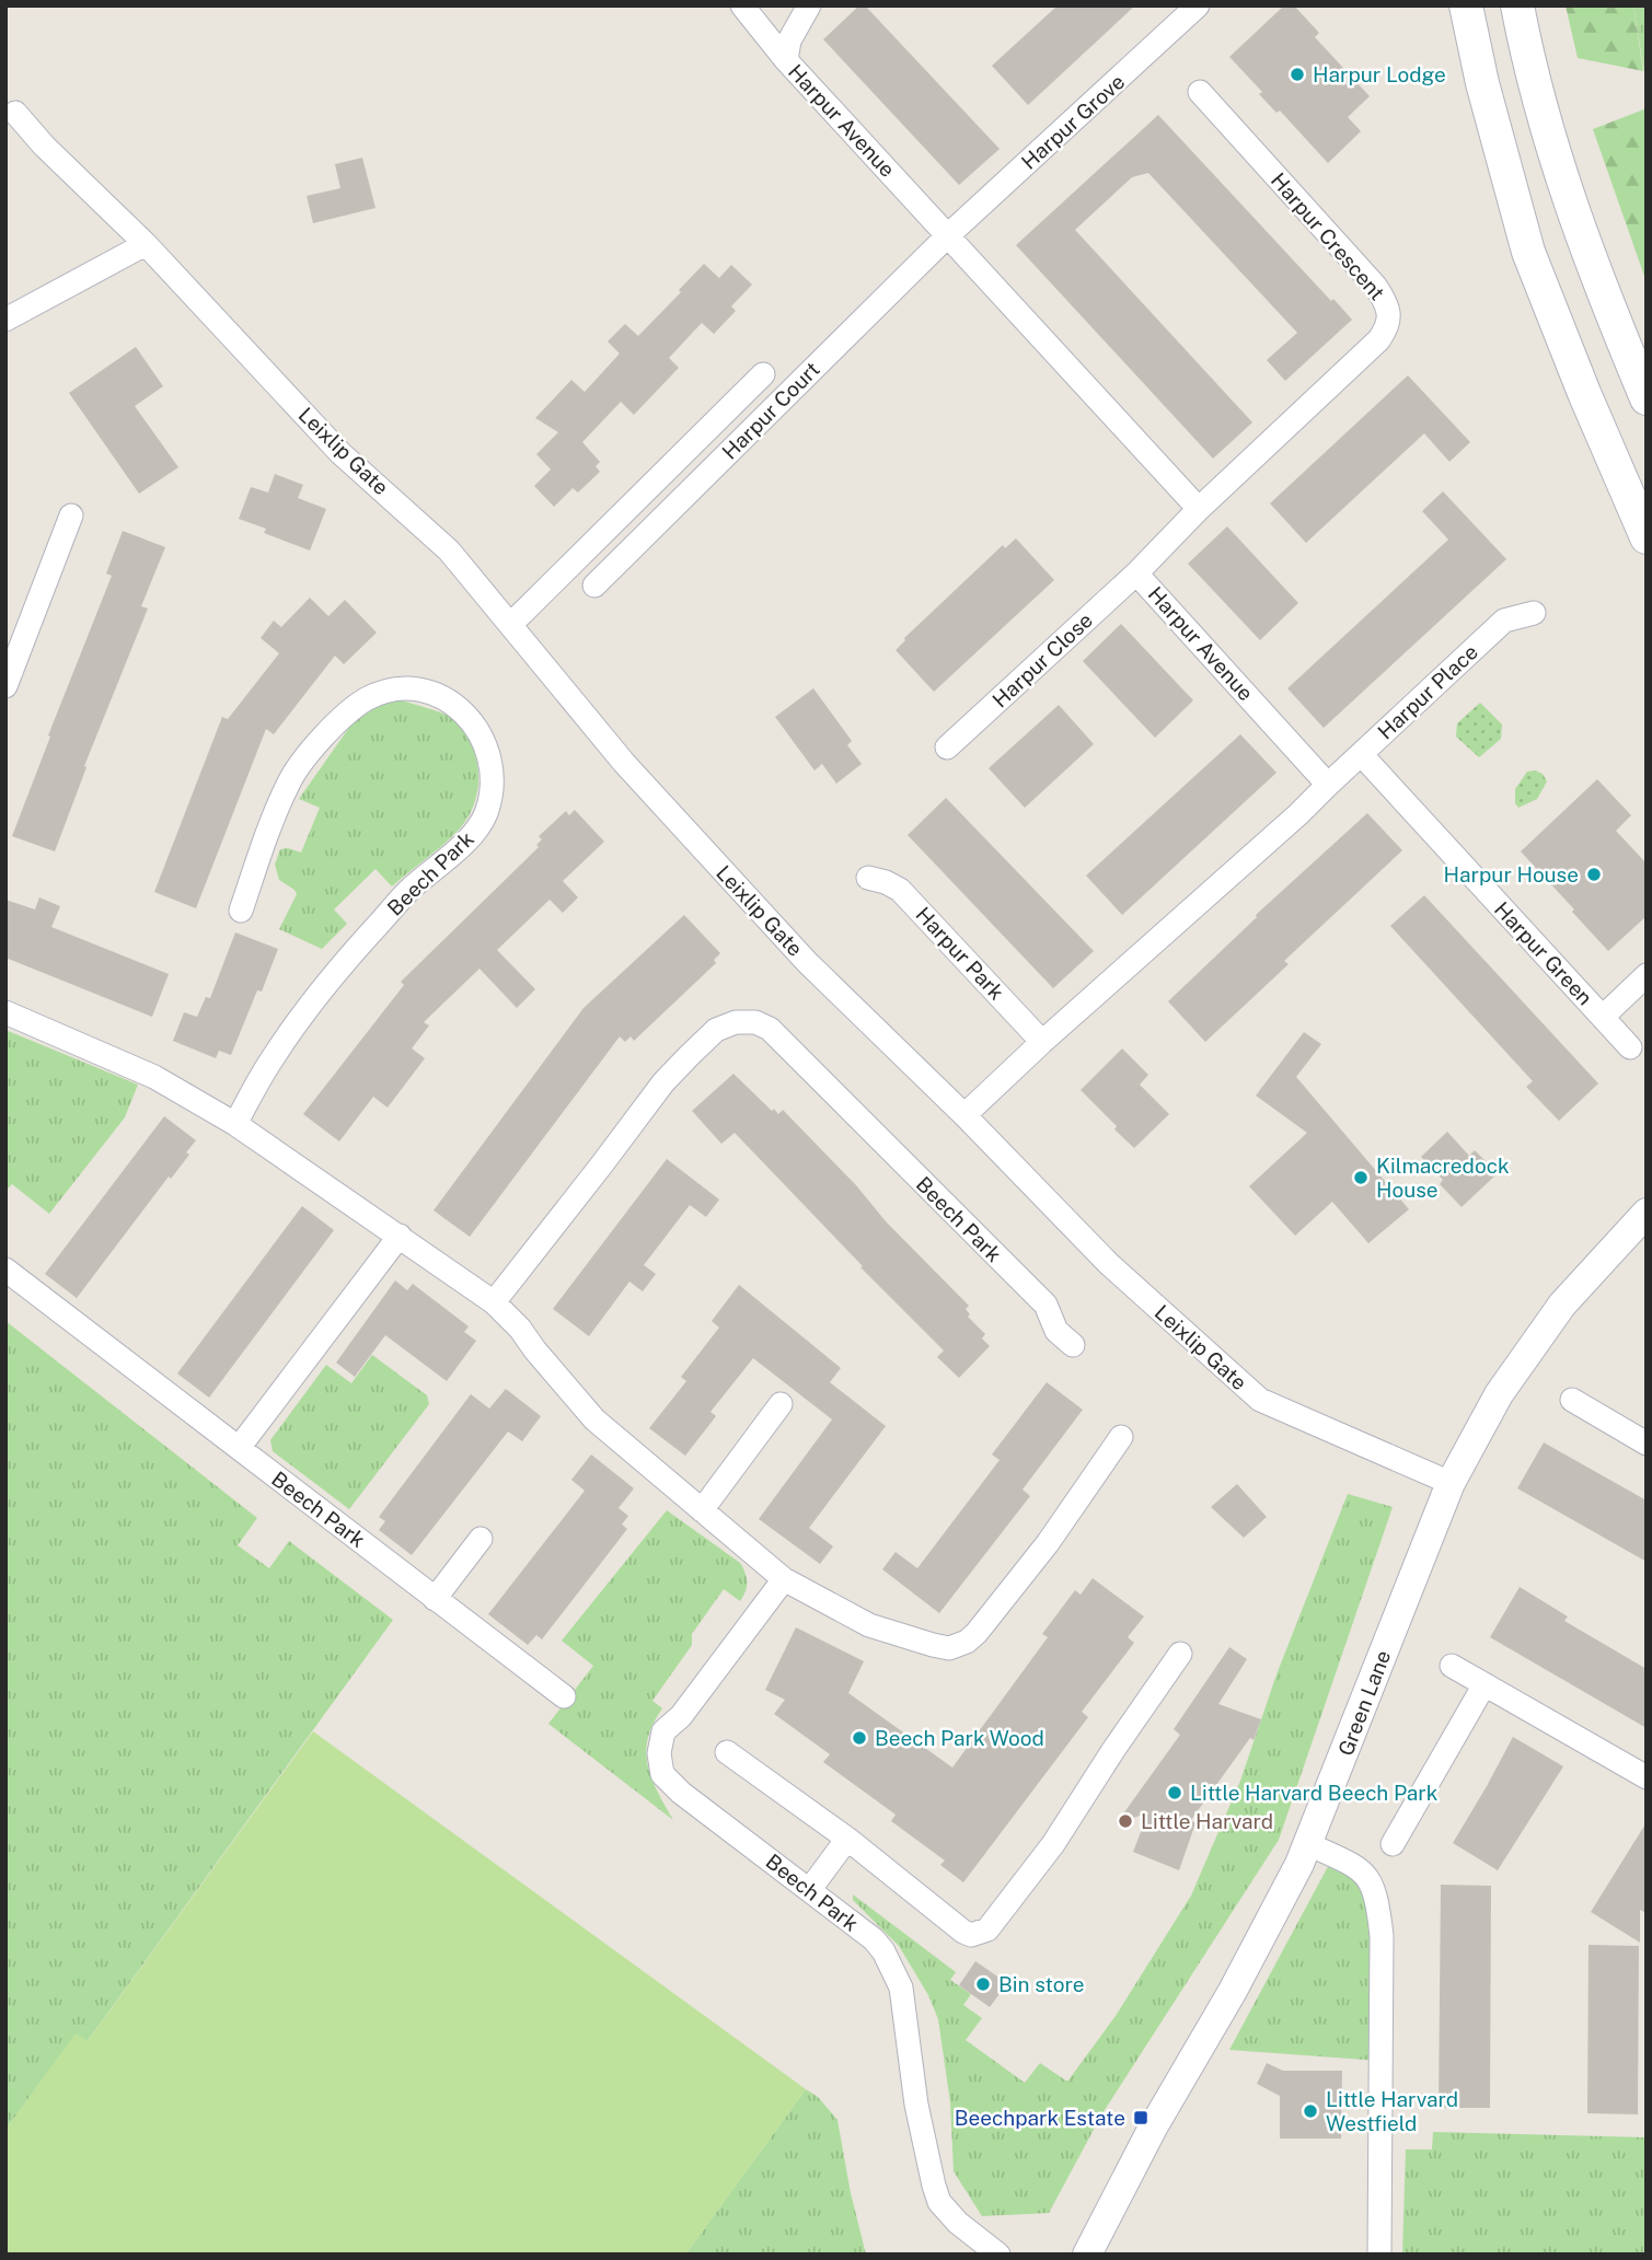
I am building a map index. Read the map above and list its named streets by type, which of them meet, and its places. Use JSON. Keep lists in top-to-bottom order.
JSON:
{
  "streets": {
    "street": [
      "Harpur Avenue",
      "Harpur Grove",
      "Harpur Crescent",
      "Harpur Court",
      "Leixlip Gate",
      "Harpur Close",
      "Harpur Place",
      "Beech Park",
      "Harpur Park",
      "Harpur Green",
      "Green Lane"
    ]
  },
  "crossings": [
    ["Harpur Avenue", "Harpur Grove"],
    ["Harpur Avenue", "Harpur Crescent"],
    ["Harpur Avenue", "Harpur Court"],
    ["Harpur Avenue", "Harpur Close"],
    ["Harpur Avenue", "Harpur Place"],
    ["Harpur Grove", "Harpur Court"],
    ["Leixlip Gate", "Green Lane"],
    ["Harpur Place", "Harpur Green"]
  ],
  "places": {
    "other": [
      "Harpur Lodge",
      "Harpur House",
      "Kilmacredock House",
      "Beech Park Wood",
      "Little Harvard Beech Park",
      "Little Harvard",
      "Bin store",
      "Little Harvard Westfield"
    ],
    "transit": ["Beechpark Estate"]
  }
}
